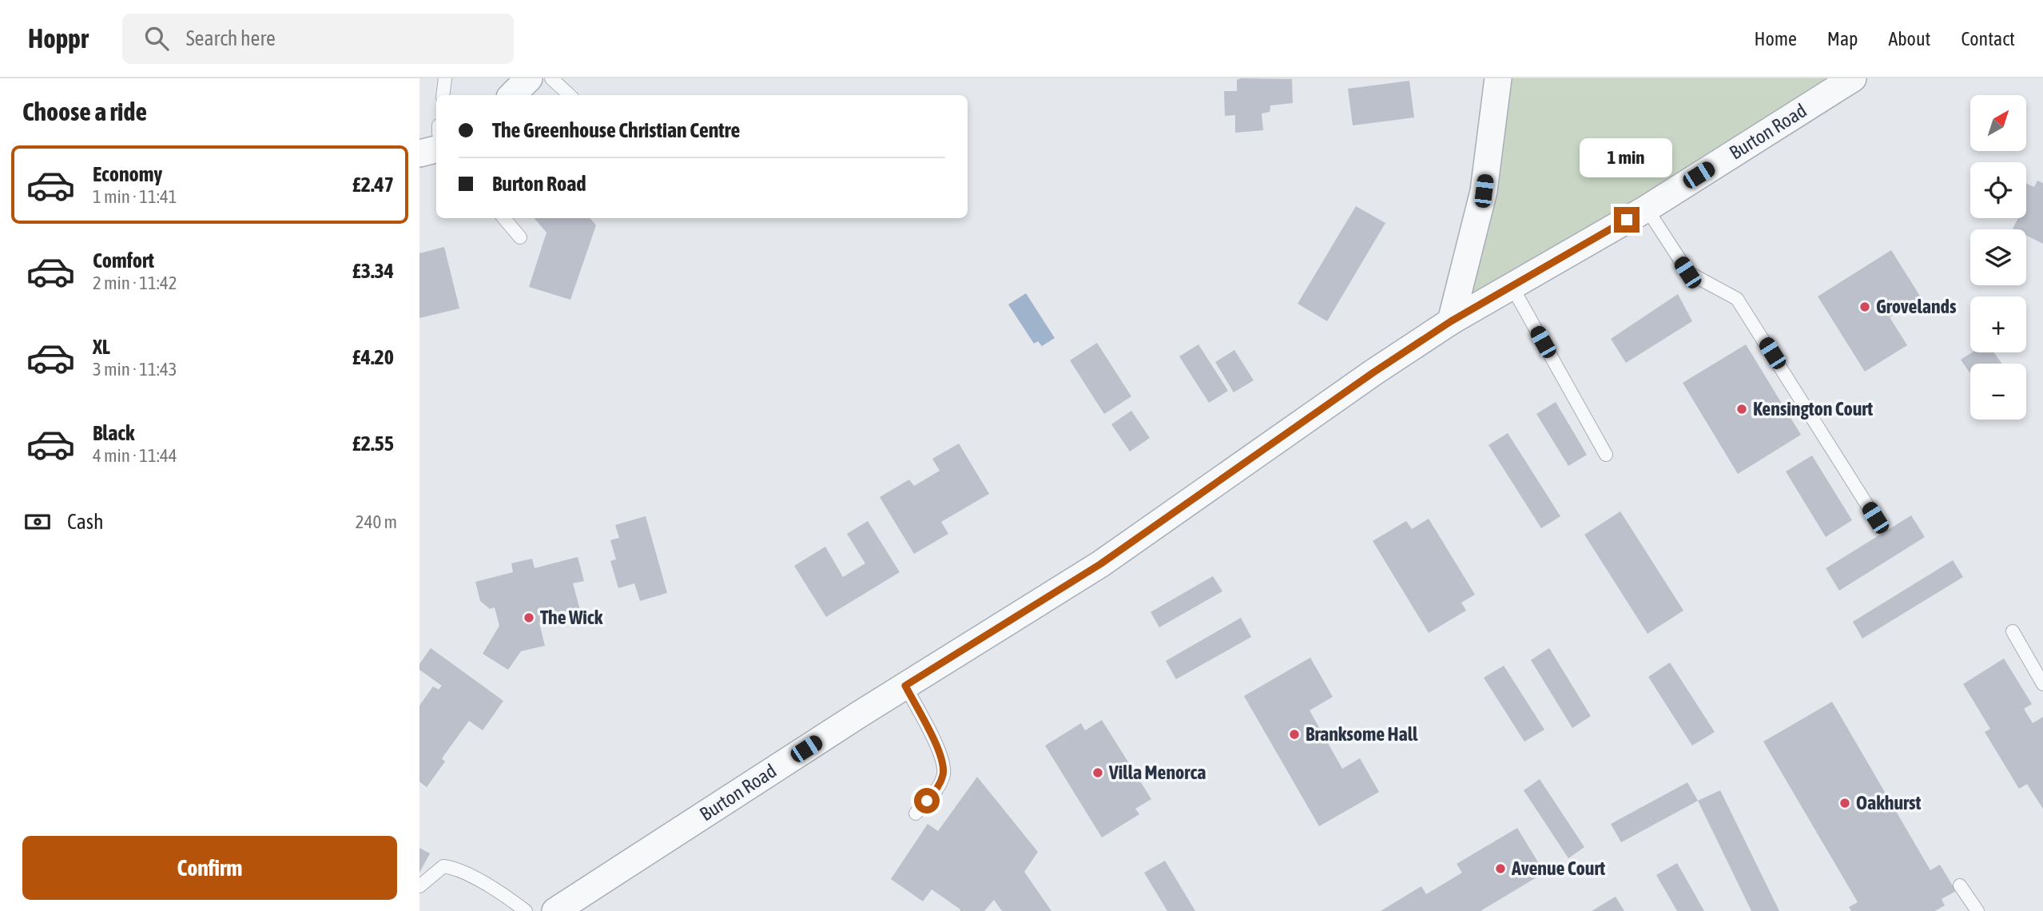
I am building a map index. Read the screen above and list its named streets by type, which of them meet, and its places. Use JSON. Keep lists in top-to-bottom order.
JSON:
{
  "streets": {
    "street": ["Burton Road"]
  },
  "places": [
    "Grovelands",
    "Kensington Court",
    "The Wick",
    "Branksome Hall",
    "Villa Menorca",
    "Oakhurst",
    "Avenue Court"
  ],
  "north": "top right",
  "page": {
    "header": "Hoppr",
    "search": "Search here",
    "nav": [
      "Home",
      "Map",
      "About",
      "Contact"
    ],
    "heading": "Choose a ride",
    "map_buttons": ["+", "−"],
    "banner": ["The Greenhouse Christian Centre", "Burton Road"],
    "bubble": "1 min",
    "list": [
      {
        "name": "Economy",
        "note": "1 min · 11:41",
        "value": "£2.47"
      },
      {
        "name": "Comfort",
        "note": "2 min · 11:42",
        "value": "£3.34"
      },
      {
        "name": "XL",
        "note": "3 min · 11:43",
        "value": "£4.20"
      },
      {
        "name": "Black",
        "note": "4 min · 11:44",
        "value": "£2.55"
      }
    ],
    "pay": ["Cash", "240 m"],
    "buttons": "Confirm"
  }
}
